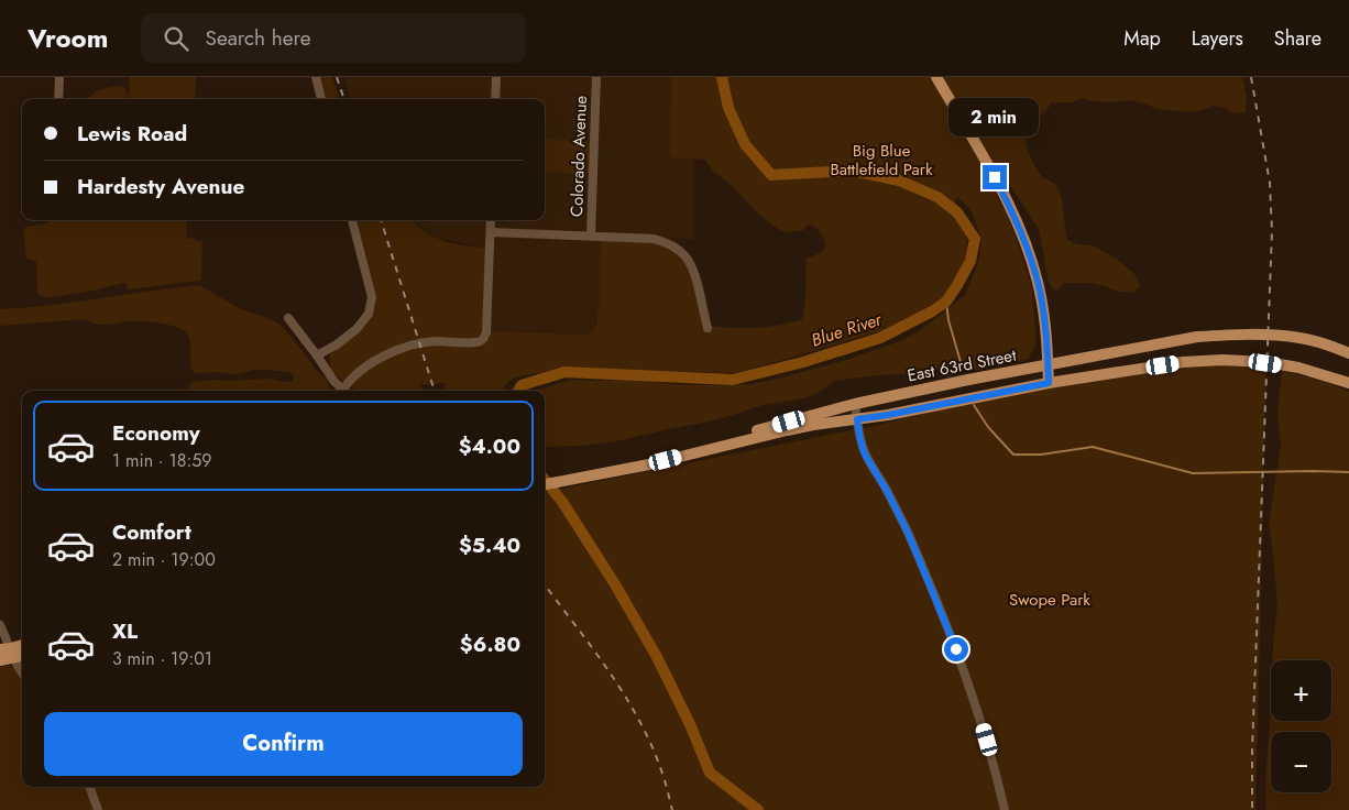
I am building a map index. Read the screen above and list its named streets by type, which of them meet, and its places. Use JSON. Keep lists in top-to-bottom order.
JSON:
{
  "streets": {
    "main road": ["East 63rd Street"],
    "street": ["Colorado Avenue"]
  },
  "water": ["Blue River"],
  "parks": ["Big Blue Battlefield Park", "Swope Park"],
  "page": {
    "header": "Vroom",
    "search": "Search here",
    "nav": ["Map", "Layers", "Share"],
    "bubble": "2 min",
    "banner": ["Lewis Road", "Hardesty Avenue"],
    "list": [
      {
        "name": "Economy",
        "note": "1 min · 18:59",
        "value": "$4.00"
      },
      {
        "name": "Comfort",
        "note": "2 min · 19:00",
        "value": "$5.40"
      },
      {
        "name": "XL",
        "note": "3 min · 19:01",
        "value": "$6.80"
      }
    ],
    "map_buttons": ["+", "−"],
    "buttons": "Confirm"
  }
}
